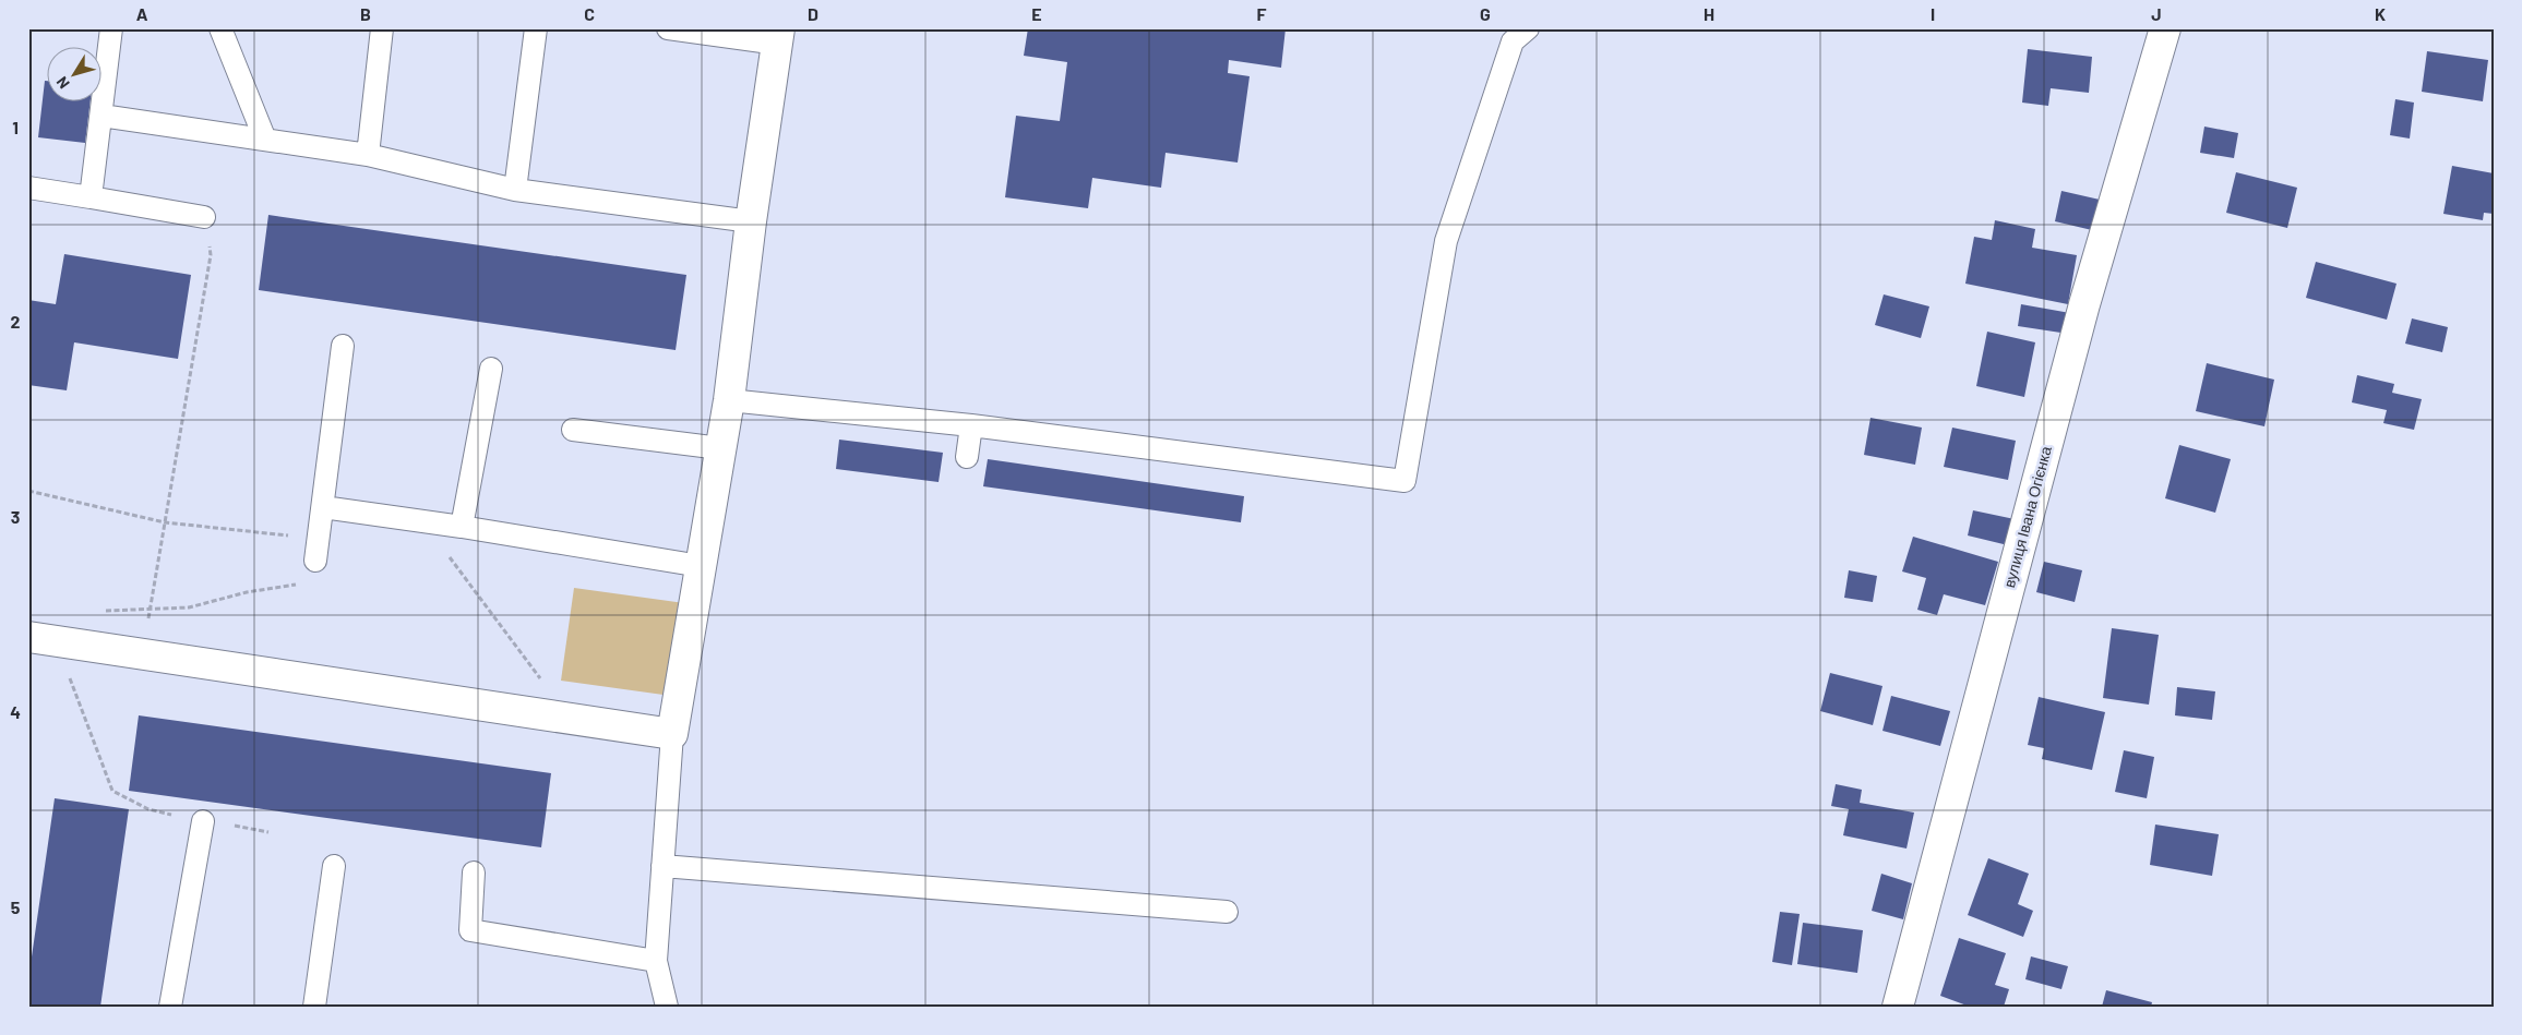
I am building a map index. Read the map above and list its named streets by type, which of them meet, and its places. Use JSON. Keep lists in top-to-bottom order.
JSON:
{
  "streets": {
    "street": ["вулиця Івана Огієнка"]
  },
  "north": "bottom left",
  "grid": {
    "columns": [
      "A",
      "B",
      "C",
      "D",
      "E",
      "F",
      "G",
      "H",
      "I",
      "J",
      "K"
    ],
    "rows": [
      "1",
      "2",
      "3",
      "4",
      "5"
    ]
  }
}
